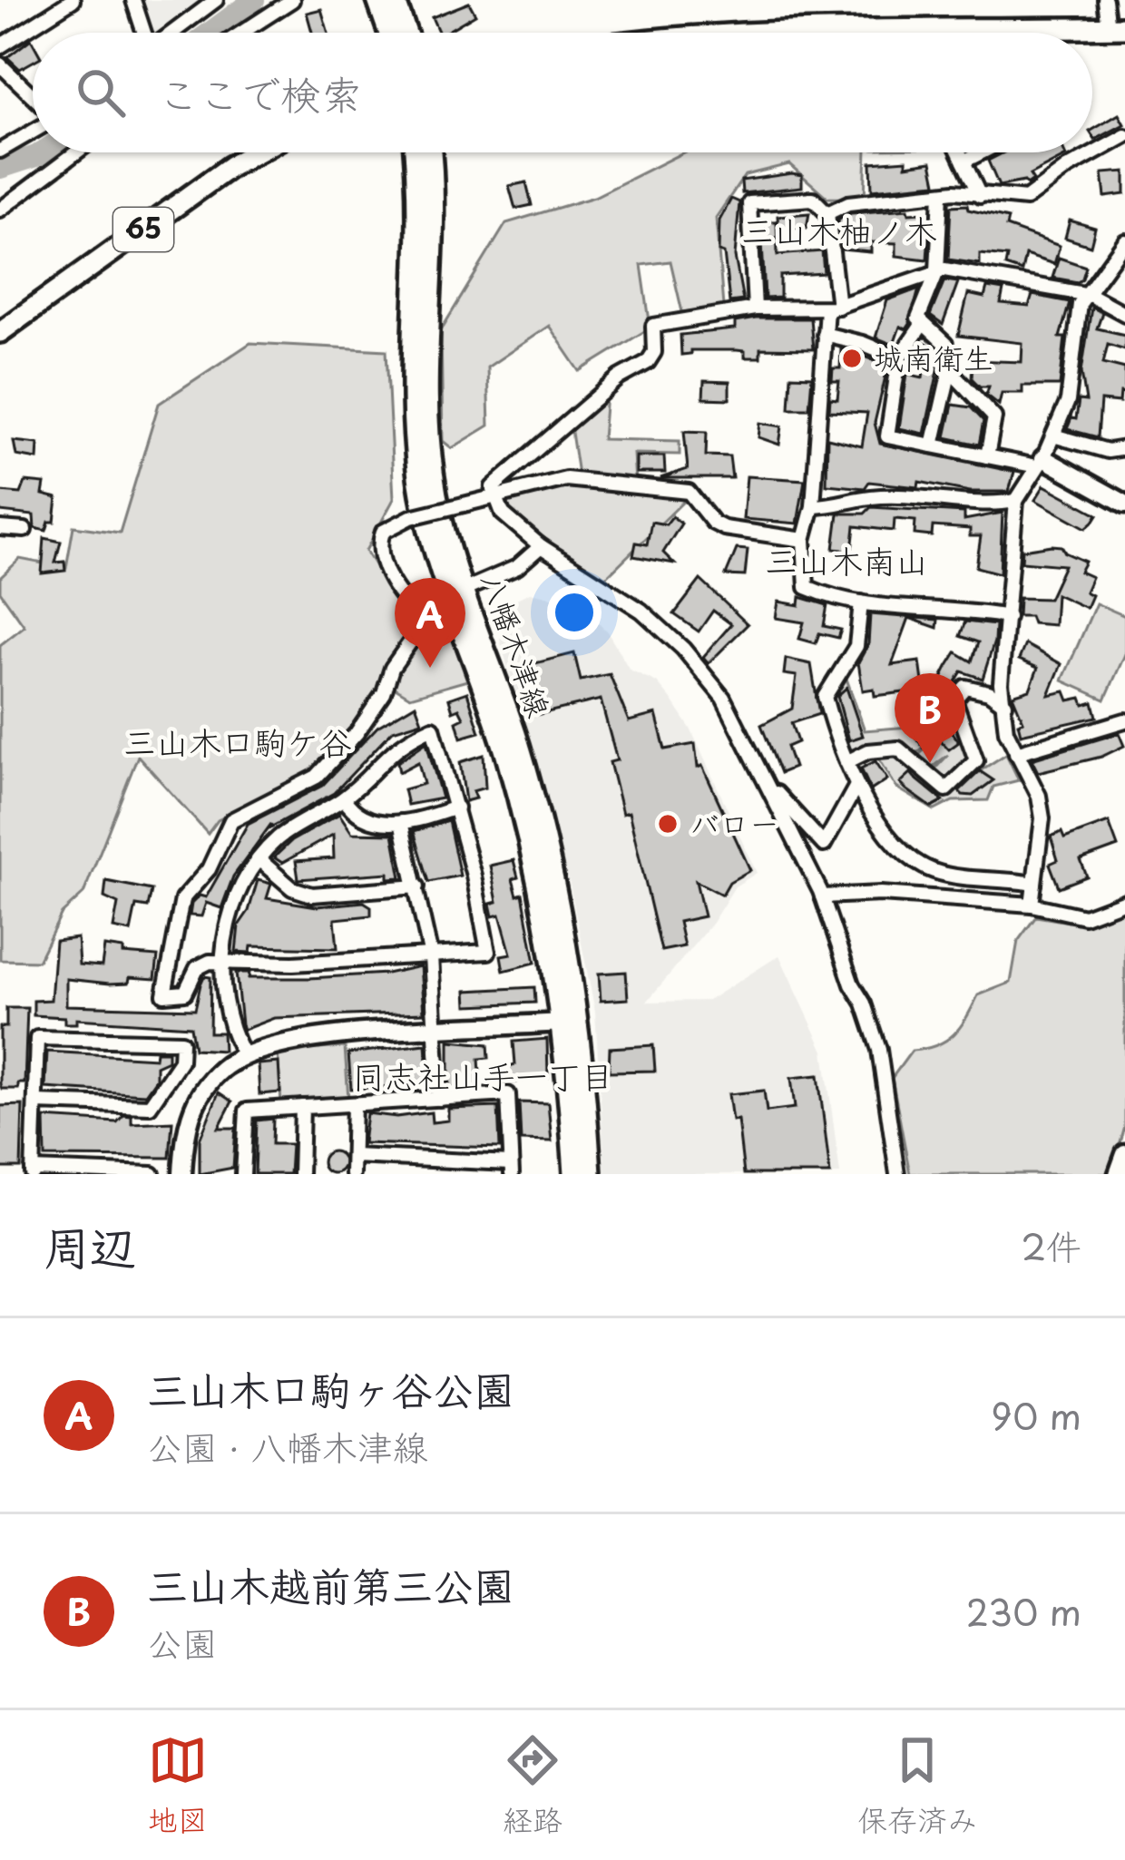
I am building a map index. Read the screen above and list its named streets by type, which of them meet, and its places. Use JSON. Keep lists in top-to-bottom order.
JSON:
{
  "streets": {
    "main road": ["65", "八幡木津線"]
  },
  "districts": [
    "三山木柚ノ木",
    "三山木南山",
    "三山木口駒ケ谷",
    "同志社山手一丁目"
  ],
  "places": ["城南衛生", "バロー"],
  "page": {
    "search": "ここで検索",
    "pins": ["A", "B"],
    "heading": ["周辺", "2件"],
    "list": [
      {
        "mark": "A",
        "name": "三山木口駒ヶ谷公園",
        "note": "公園 · 八幡木津線",
        "value": "90 m"
      },
      {
        "mark": "B",
        "name": "三山木越前第三公園",
        "note": "公園",
        "value": "230 m"
      }
    ],
    "nav": ["地図", "経路", "保存済み"]
  }
}
